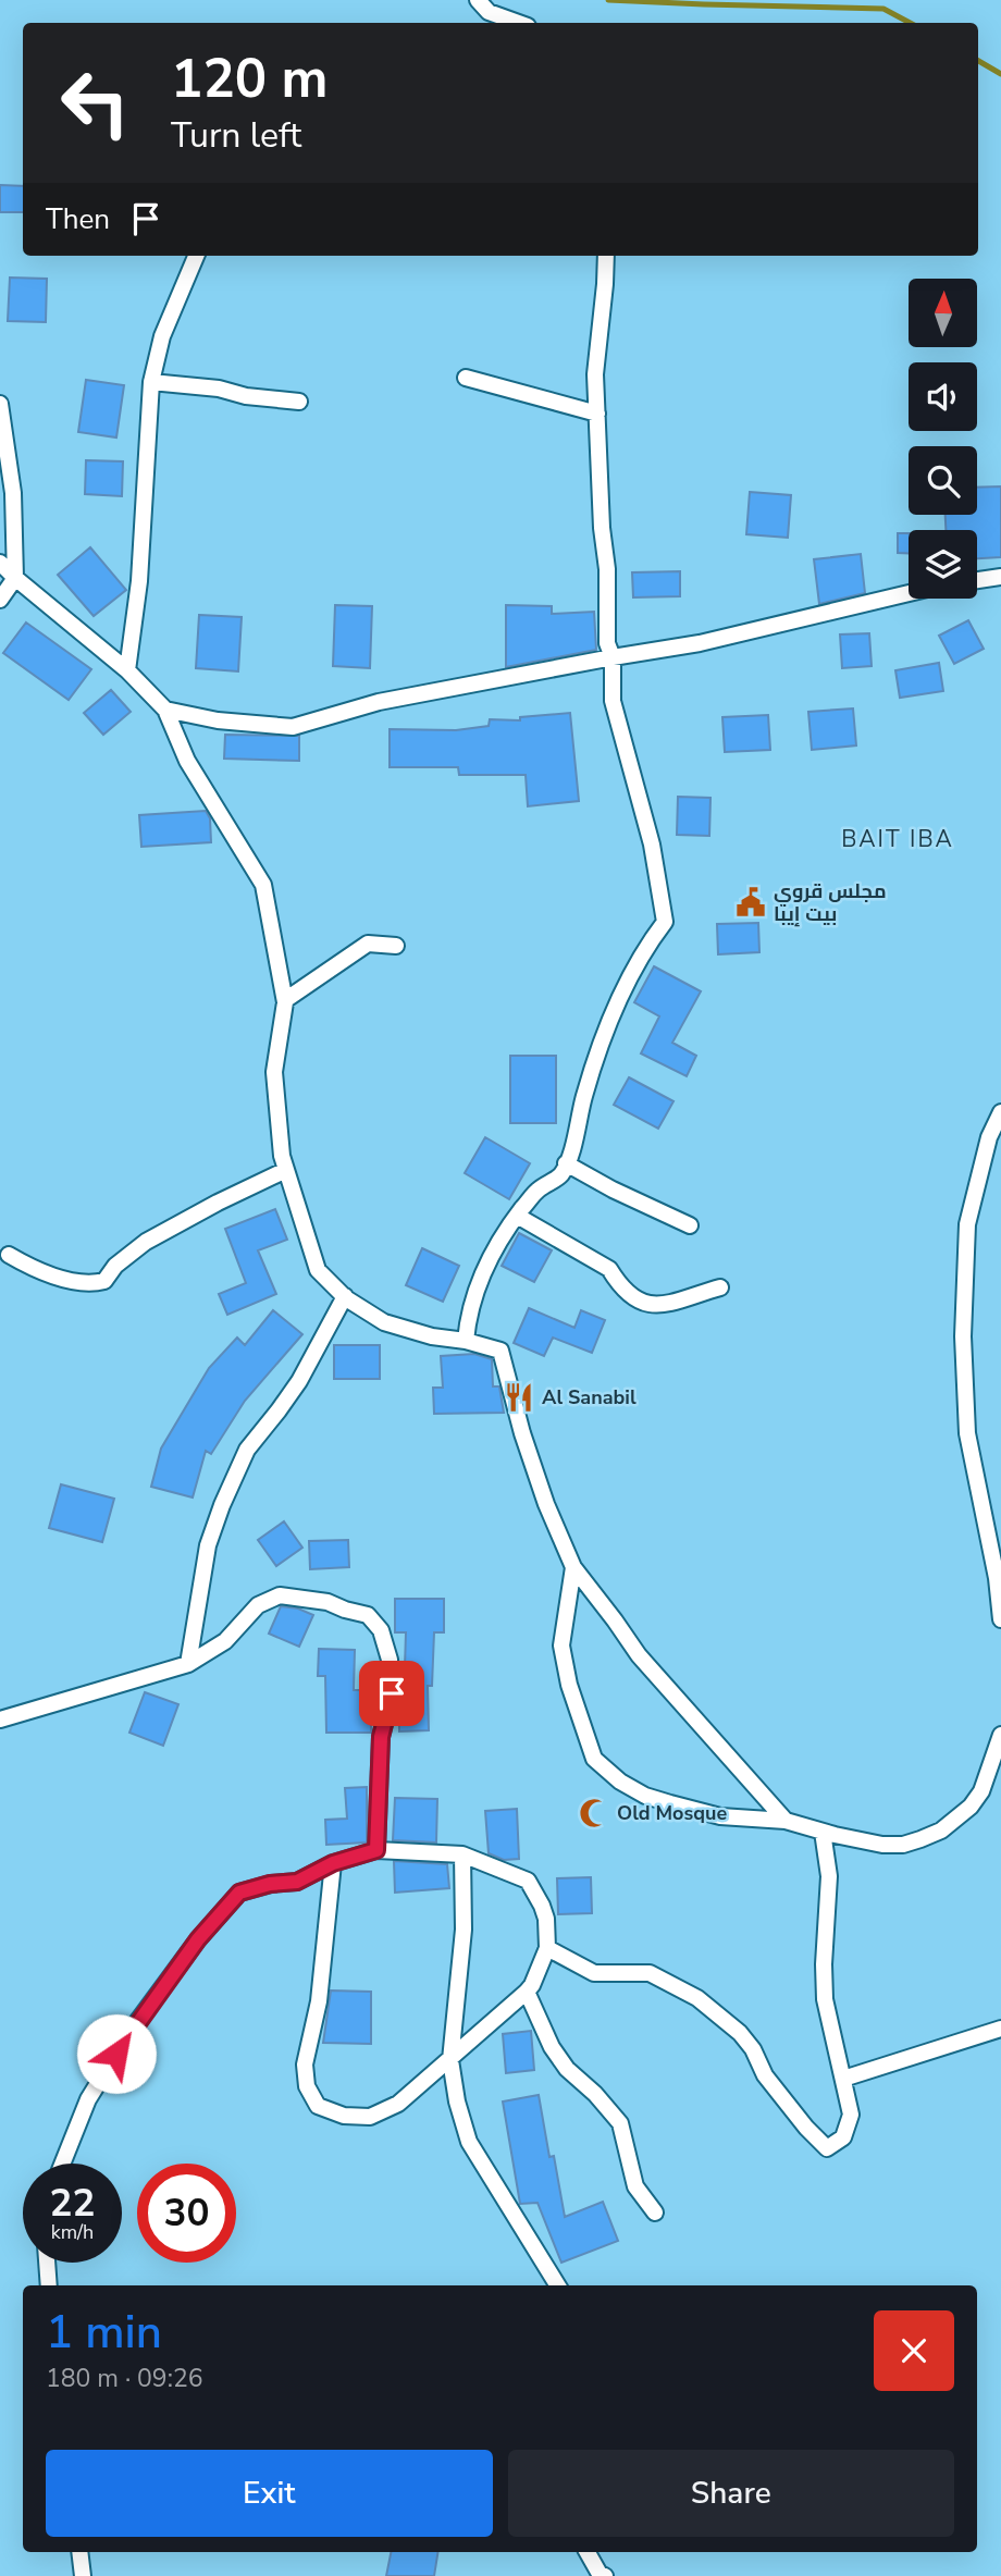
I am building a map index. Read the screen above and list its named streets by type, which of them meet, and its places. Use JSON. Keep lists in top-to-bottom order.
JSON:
{
  "districts": ["BAIT IBA"],
  "places": {
    "public building": ["مجلس قروي بيت إيبا"],
    "restaurant": ["Al Sanabil"],
    "mosque": ["Old Mosque"]
  },
  "north": "top",
  "page": {
    "turn": ["120 m", "Turn left"],
    "then": "Then",
    "speed": "22 km/h",
    "limit": "30",
    "heading": ["1 min", "180 m · 09:26"],
    "buttons": ["Exit", "Share"]
  }
}
